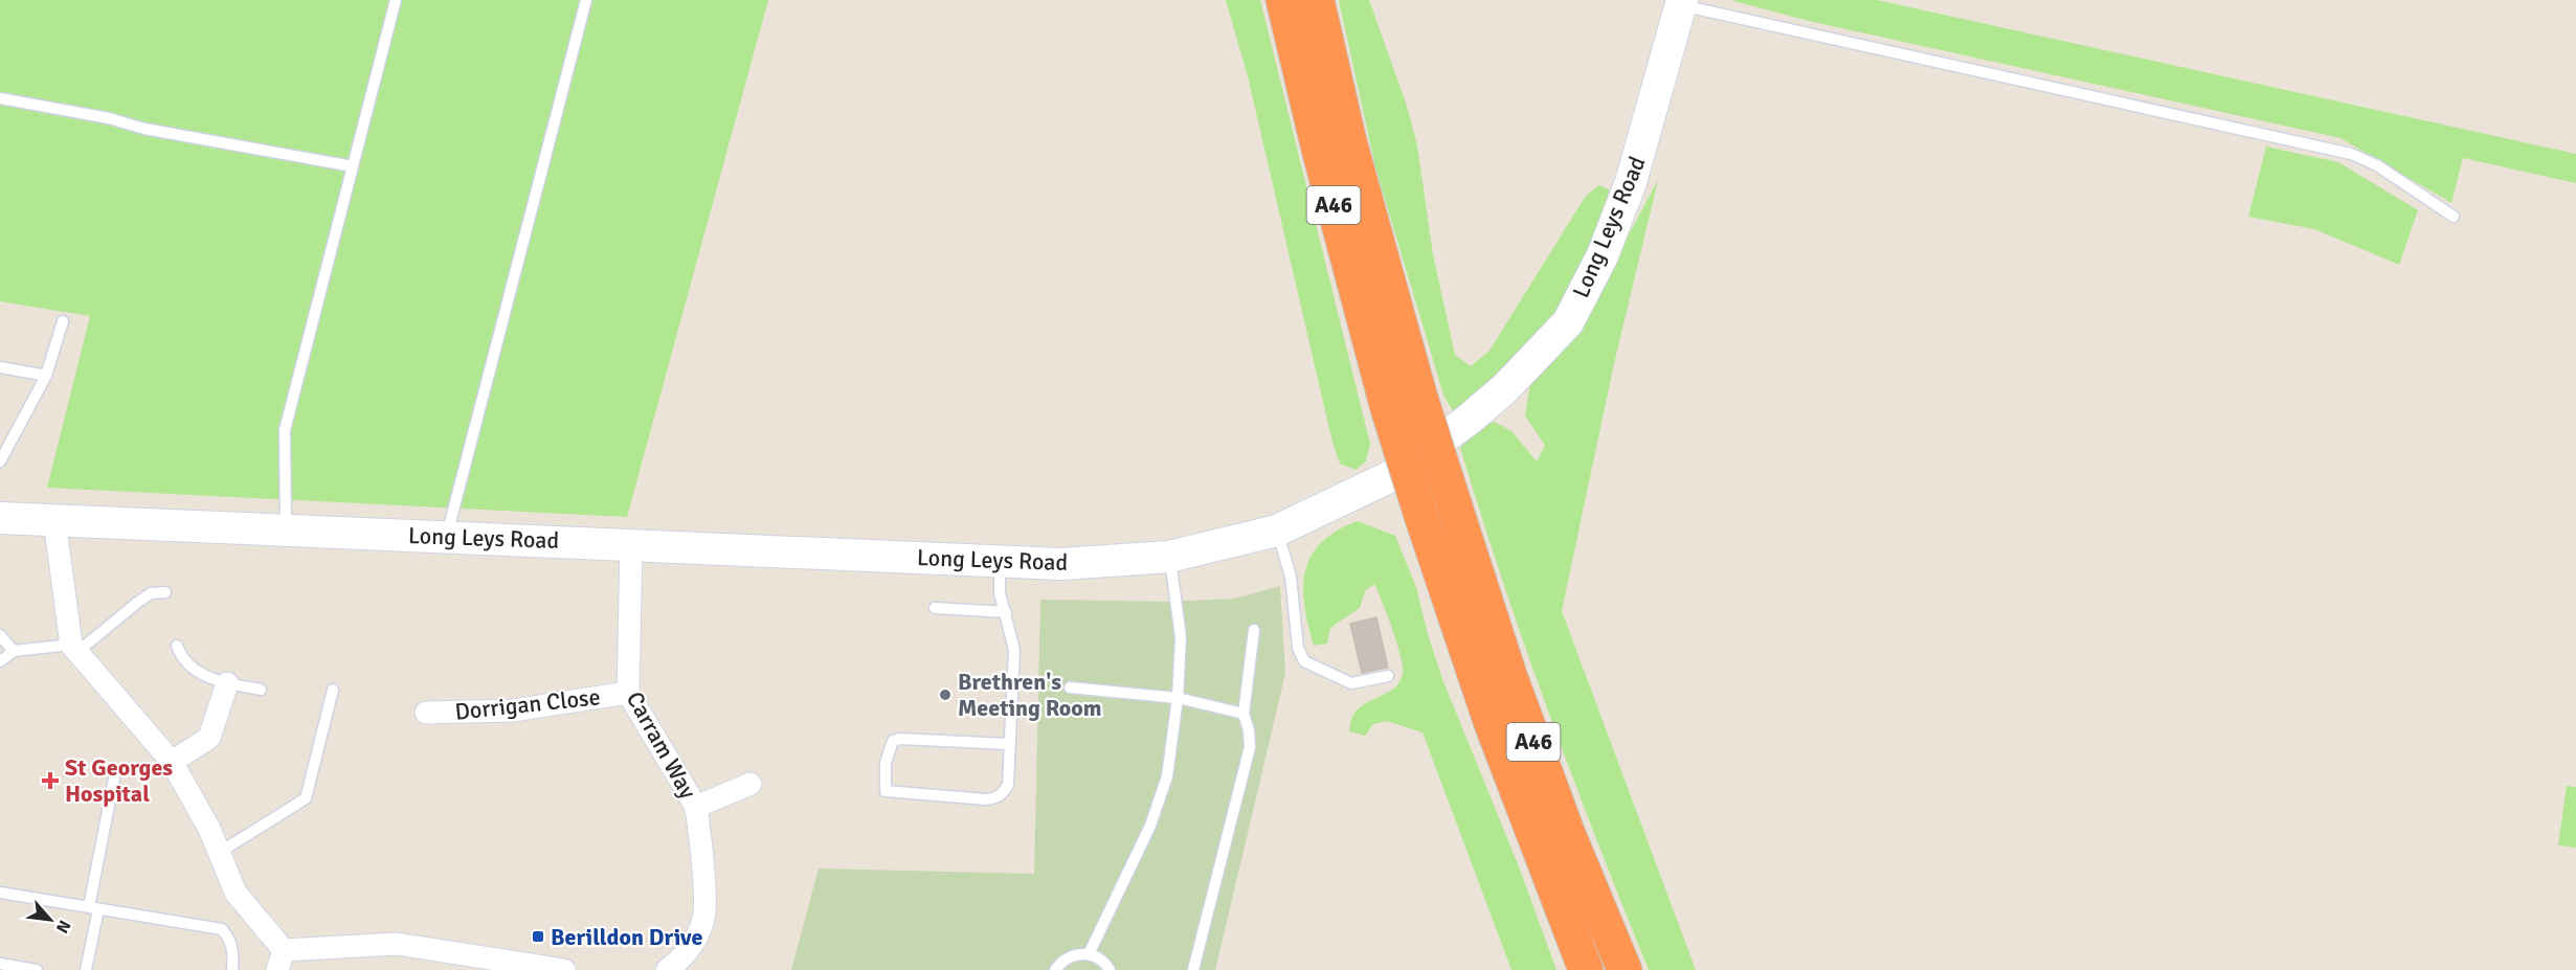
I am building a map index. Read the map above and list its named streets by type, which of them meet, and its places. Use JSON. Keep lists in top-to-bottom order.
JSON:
{
  "streets": {
    "highway": ["A46"],
    "street": ["Long Leys Road", "Dorrigan Close", "Carram Way"]
  },
  "crossings": [
    ["Long Leys Road", "Carram Way"],
    ["Dorrigan Close", "Carram Way"]
  ],
  "places": {
    "other": ["Brethren's Meeting Room"],
    "health": ["St Georges Hospital"],
    "transit": ["Berilldon Drive"]
  },
  "north": "bottom right"
}
